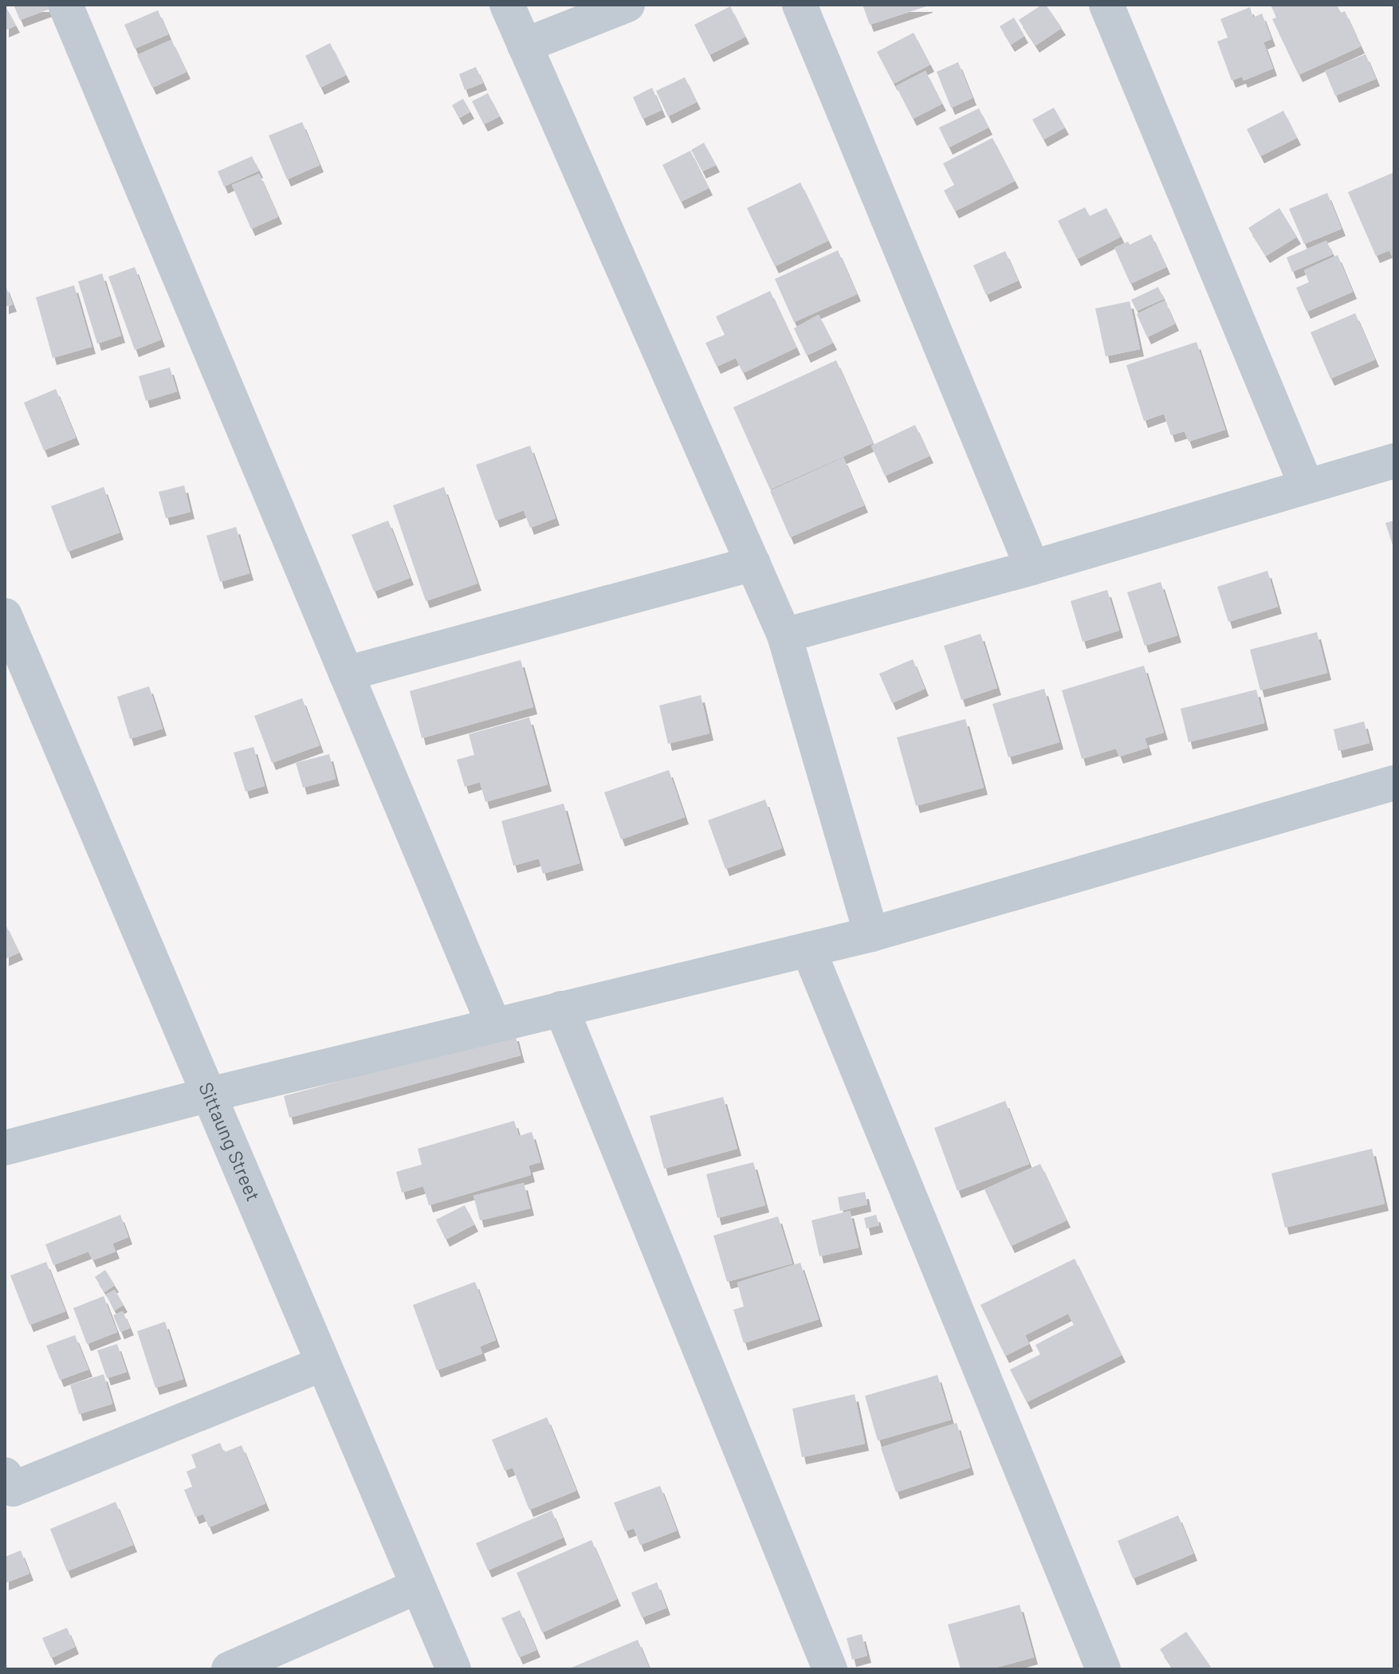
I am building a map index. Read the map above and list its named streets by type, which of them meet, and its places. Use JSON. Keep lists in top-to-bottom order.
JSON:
{
  "streets": {
    "street": ["Sittaung Street"]
  }
}
